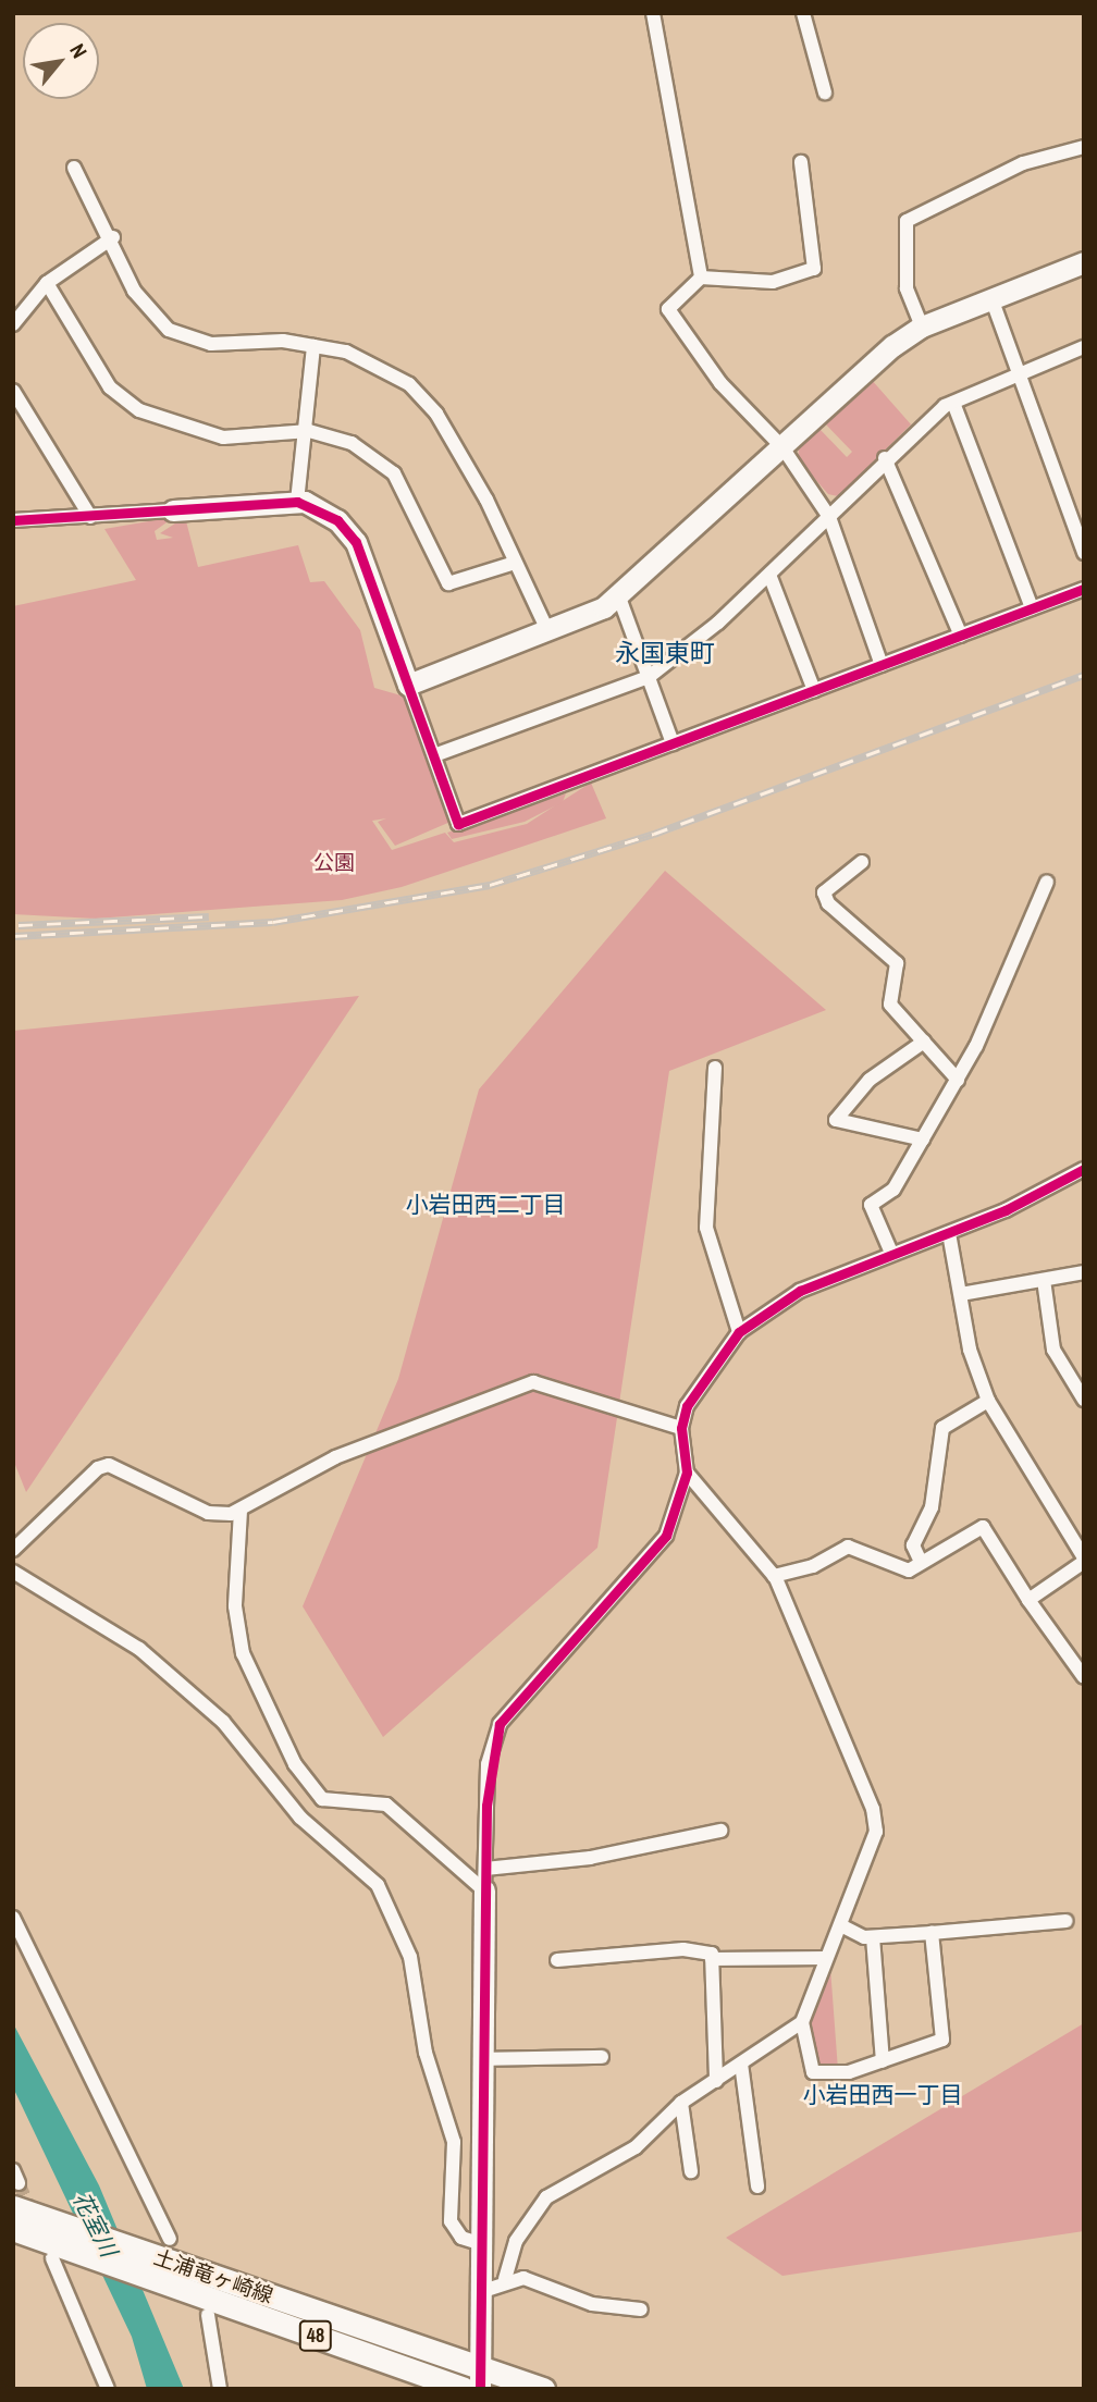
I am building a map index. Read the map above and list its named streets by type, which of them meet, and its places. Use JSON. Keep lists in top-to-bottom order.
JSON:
{
  "streets": {
    "main road": ["土浦竜ヶ崎線", "48"]
  },
  "districts": ["永国東町", "小岩田西二丁目", "小岩田西一丁目"],
  "water": ["花室川"],
  "parks": ["公園"],
  "north": "top right"
}
